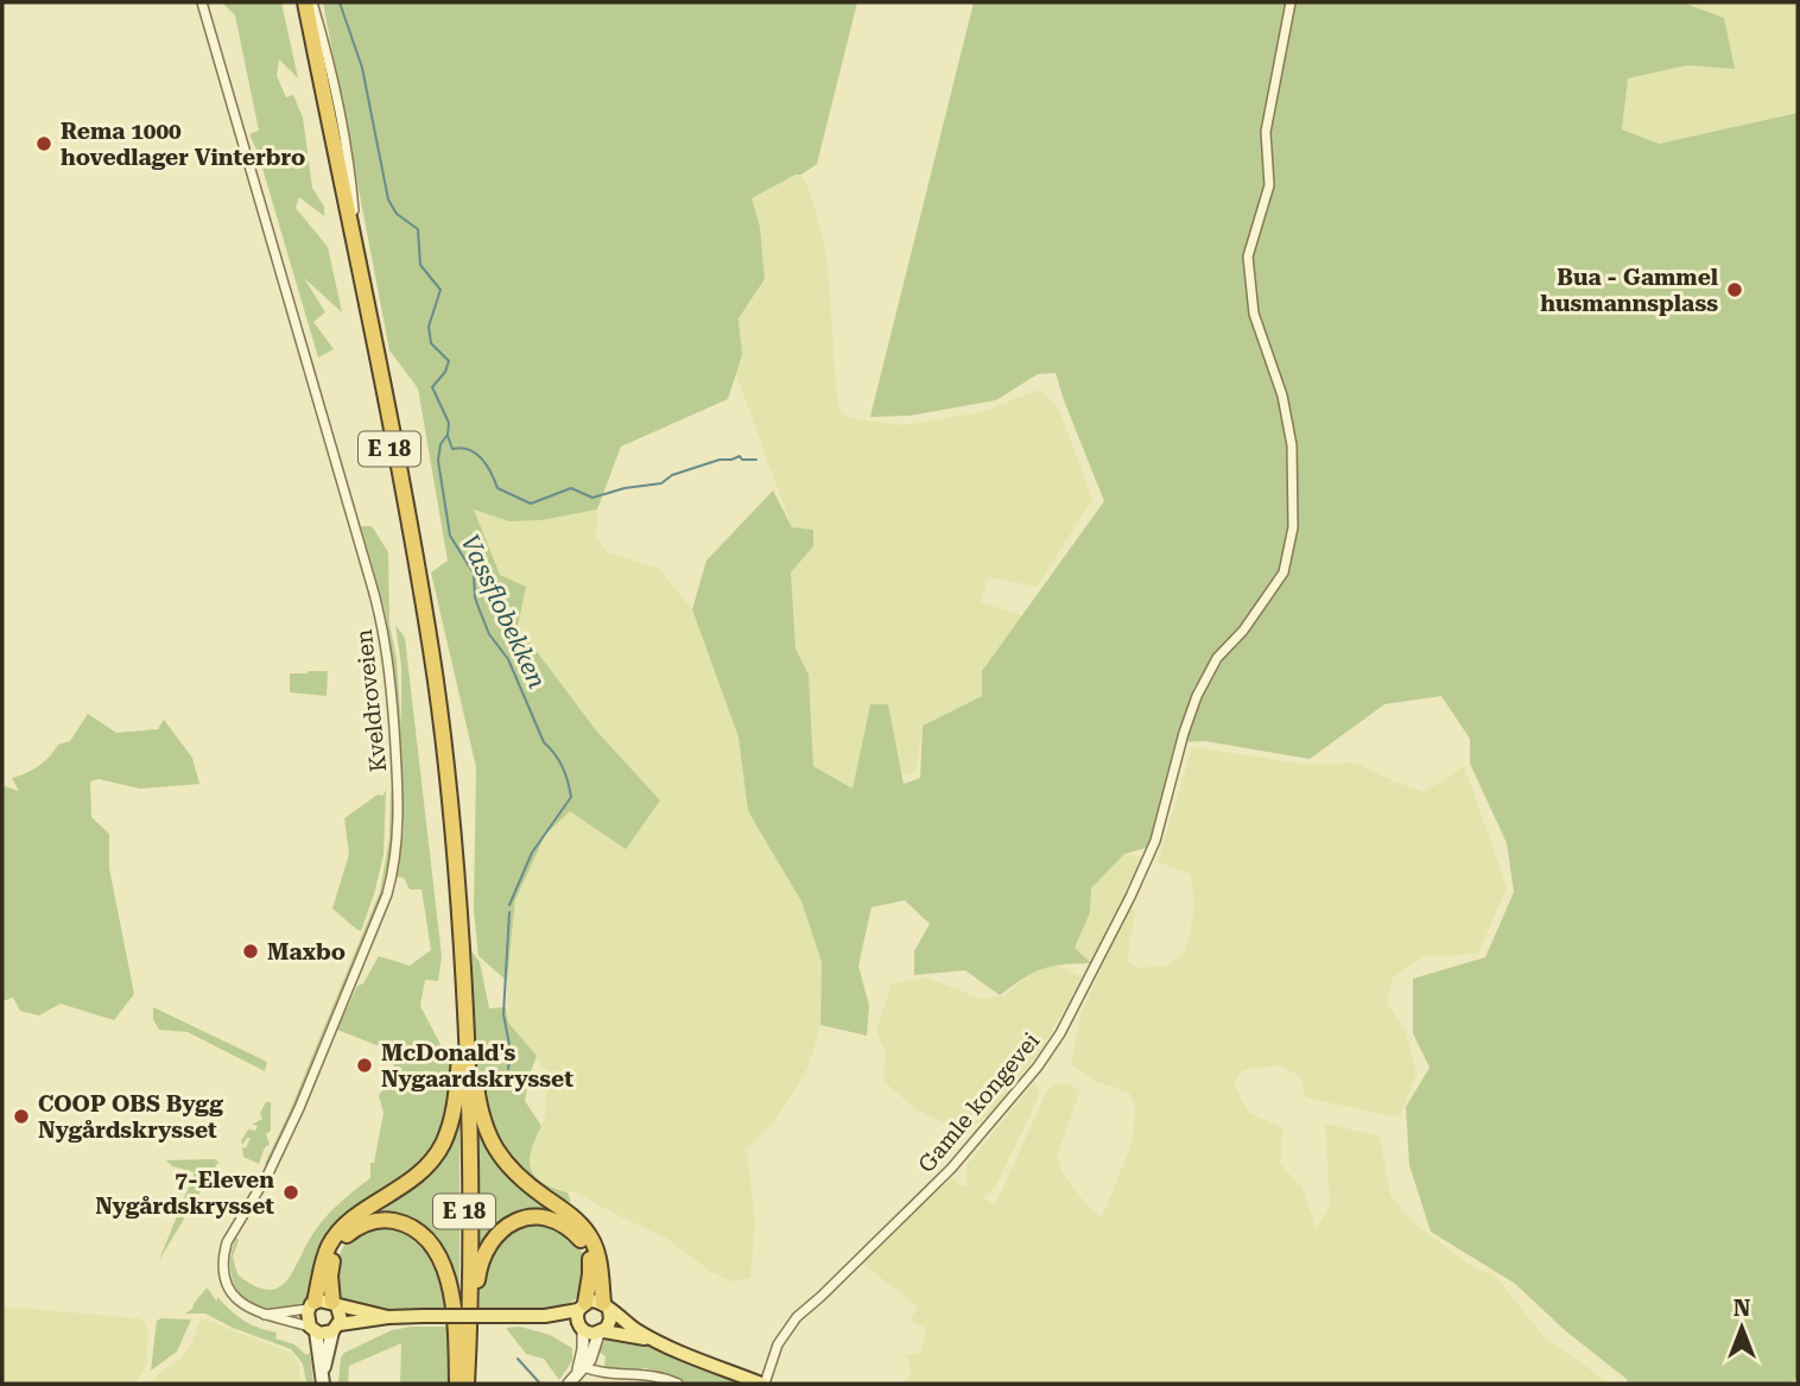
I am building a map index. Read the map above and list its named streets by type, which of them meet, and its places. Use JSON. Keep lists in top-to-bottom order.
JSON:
{
  "streets": {
    "highway": ["E 18"],
    "street": ["Kveldroveien", "Gamle kongevei"]
  },
  "crossings": [
    ["E 18", "Kveldroveien"]
  ],
  "water": ["Vassflobekken"],
  "places": [
    "Rema 1000 hovedlager Vinterbro",
    "Bua - Gammel husmannsplass",
    "Maxbo",
    "McDonald's Nygaardskrysset",
    "COOP OBS Bygg Nygårdskrysset",
    "7-Eleven Nygårdskrysset"
  ],
  "north": "top"
}
